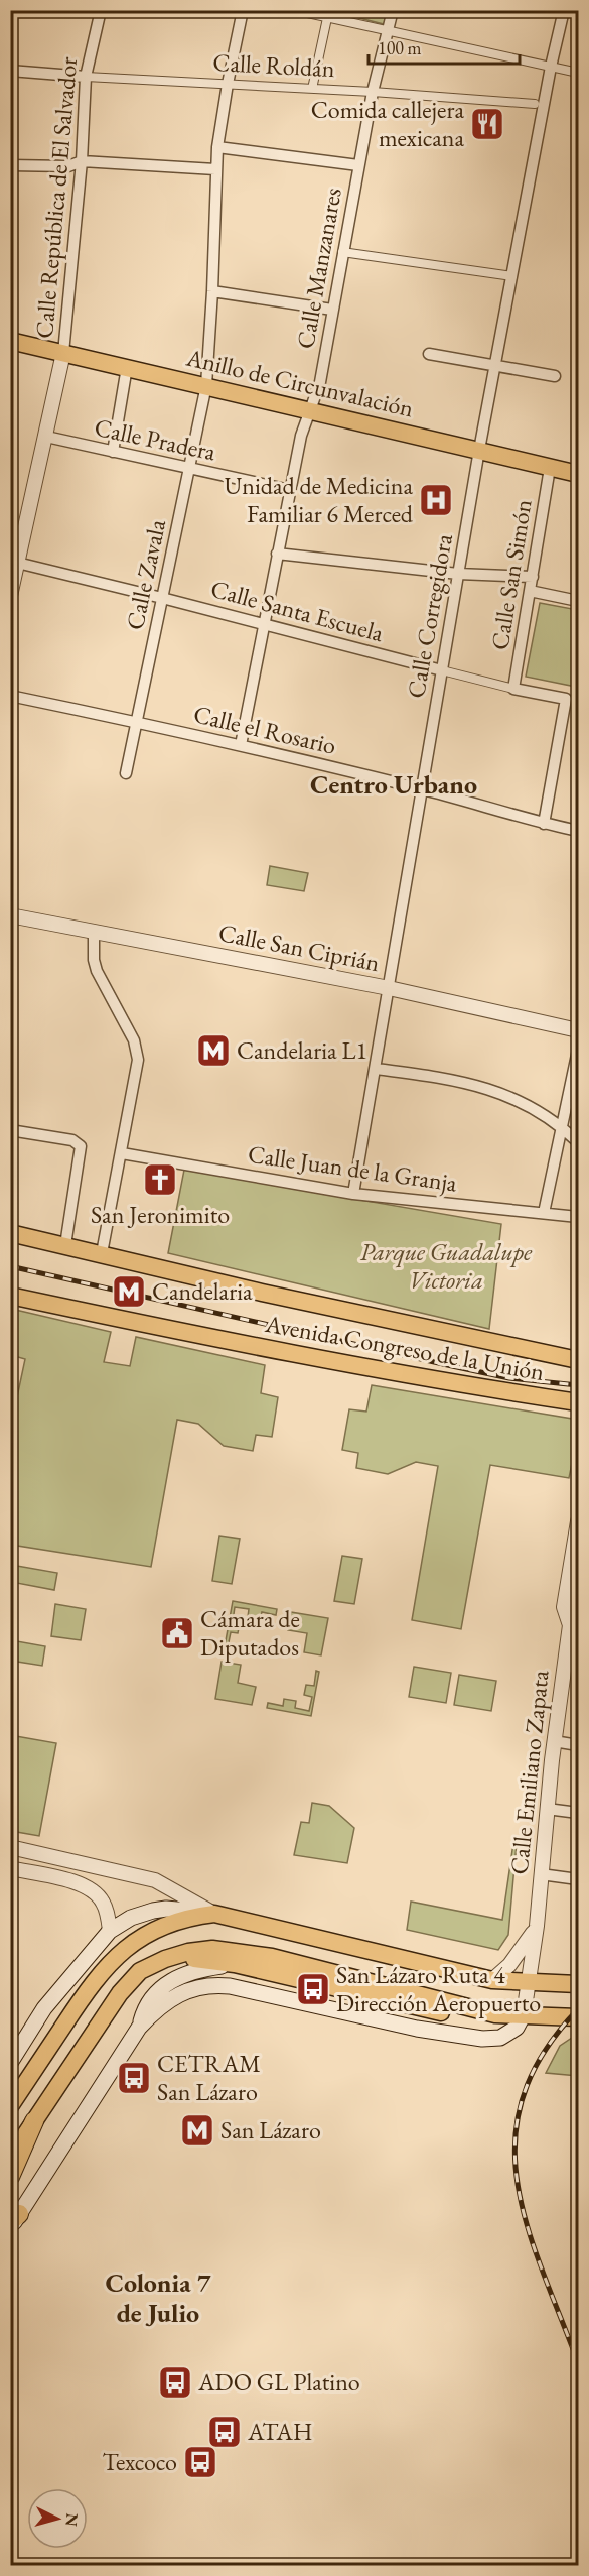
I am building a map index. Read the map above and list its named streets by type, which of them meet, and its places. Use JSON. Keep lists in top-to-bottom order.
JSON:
{
  "streets": {
    "main road": ["Anillo de Circunvalación", "Avenida Congreso de la Unión"],
    "street": [
      "Calle Roldán",
      "Calle República de El Salvador",
      "Calle Manzanares",
      "Calle Pradera",
      "Calle Zavala",
      "Calle San Simón",
      "Calle Santa Escuela",
      "Calle Corregidora",
      "Calle el Rosario",
      "Calle San Ciprián",
      "Calle Juan de la Granja",
      "Calle Emiliano Zapata"
    ]
  },
  "crossings": [
    ["Calle Roldán", "Calle República de El Salvador"],
    ["Calle Roldán", "Calle Manzanares"],
    ["Calle Roldán", "Calle Zavala"],
    ["Calle República de El Salvador", "Anillo de Circunvalación"],
    ["Calle Manzanares", "Anillo de Circunvalación"],
    ["Calle Manzanares", "Calle Pradera"],
    ["Calle Manzanares", "Calle Santa Escuela"],
    ["Calle Manzanares", "Calle el Rosario"],
    ["Anillo de Circunvalación", "Calle Zavala"],
    ["Anillo de Circunvalación", "Calle San Simón"],
    ["Anillo de Circunvalación", "Calle Corregidora"],
    ["Calle Pradera", "Calle Zavala"],
    ["Calle Zavala", "Calle Santa Escuela"],
    ["Calle Zavala", "Calle el Rosario"],
    ["Calle San Simón", "Calle Santa Escuela"],
    ["Calle Santa Escuela", "Calle Corregidora"],
    ["Calle Santa Escuela", "Calle el Rosario"],
    ["Calle Corregidora", "Calle el Rosario"],
    ["Calle Corregidora", "Calle San Ciprián"],
    ["Calle Corregidora", "Calle Juan de la Granja"]
  ],
  "districts": ["Centro Urbano", "Colonia 7 de Julio"],
  "parks": ["Parque Guadalupe Victoria"],
  "places": {
    "restaurant": ["Comida callejera mexicana"],
    "hospital": ["Unidad de Medicina Familiar 6 Merced"],
    "metro station": ["Candelaria L1", "Candelaria", "San Lázaro"],
    "church": ["San Jeronimito"],
    "public building": ["Cámara de Diputados"],
    "bus stop": [
      "San Lázaro Ruta 4 Dirección Aeropuerto",
      "CETRAM San Lázaro",
      "ADO GL Platino",
      "ATAH",
      "Texcoco"
    ]
  },
  "scale_bar": "100 m",
  "north": "right"
}
